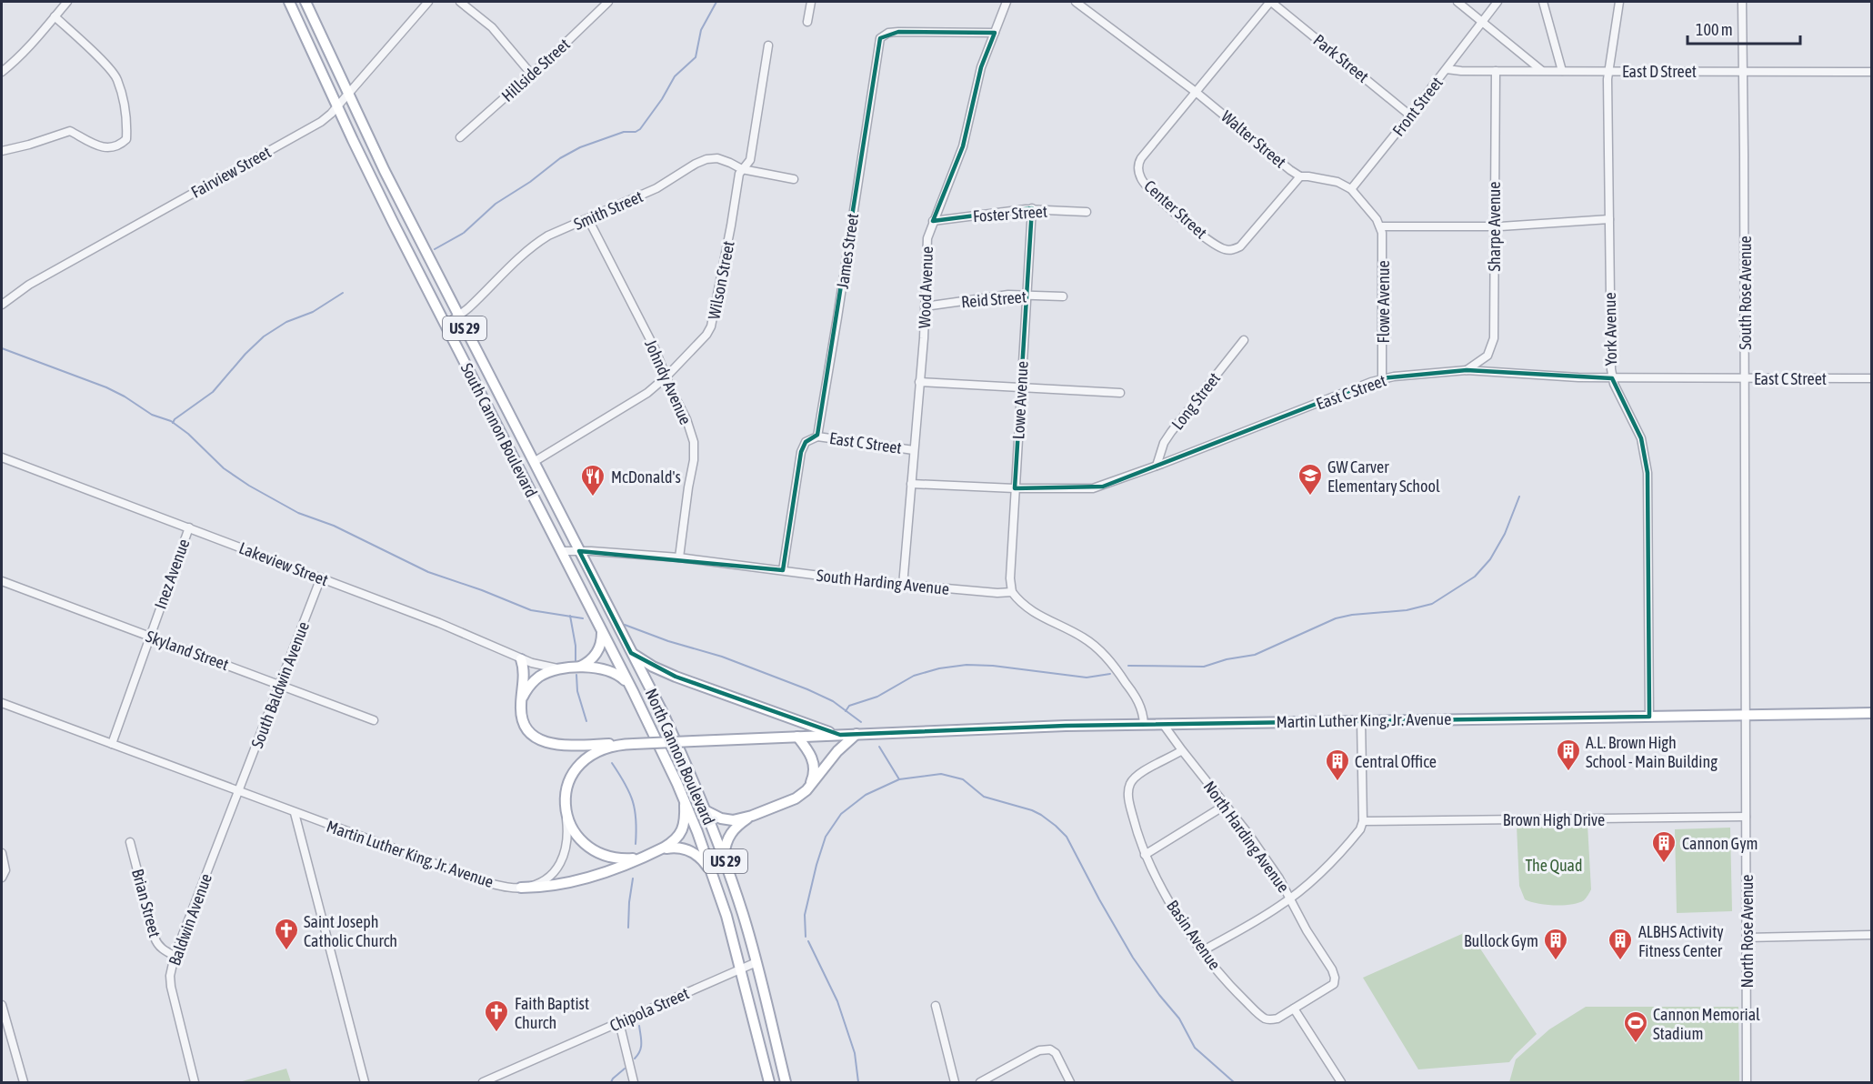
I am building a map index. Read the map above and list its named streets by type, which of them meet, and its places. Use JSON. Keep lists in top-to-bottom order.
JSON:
{
  "streets": {
    "main road": [
      "US 29",
      "South Cannon Boulevard",
      "Martin Luther King, Jr. Avenue",
      "North Cannon Boulevard"
    ],
    "street": [
      "Park Street",
      "Hillside Street",
      "East D Street",
      "Front Street",
      "Walter Street",
      "Fairview Street",
      "Center Street",
      "Smith Street",
      "Foster Street",
      "Sharpe Avenue",
      "James Street",
      "Wilson Street",
      "Wood Avenue",
      "South Rose Avenue",
      "Reid Street",
      "Flowe Avenue",
      "York Avenue",
      "East C Street",
      "Johndy Avenue",
      "Lowe Avenue",
      "Long Street",
      "Lakeview Street",
      "Inez Avenue",
      "South Harding Avenue",
      "Skyland Street",
      "South Baldwin Avenue",
      "Brown High Drive",
      "North Harding Avenue",
      "Brian Street",
      "Baldwin Avenue",
      "North Rose Avenue",
      "Basin Avenue",
      "Chipola Street"
    ]
  },
  "crossings": [
    ["Park Street", "Front Street"],
    ["Park Street", "Center Street"],
    ["East D Street", "Front Street"],
    ["East D Street", "Sharpe Avenue"],
    ["East D Street", "South Rose Avenue"],
    ["East D Street", "York Avenue"],
    ["Front Street", "Walter Street"],
    ["Walter Street", "Center Street"],
    ["Walter Street", "Flowe Avenue"],
    ["Fairview Street", "South Cannon Boulevard"],
    ["Smith Street", "Wilson Street"],
    ["Smith Street", "Johndy Avenue"],
    ["Smith Street", "South Cannon Boulevard"],
    ["Foster Street", "Wood Avenue"],
    ["Foster Street", "Lowe Avenue"],
    ["Sharpe Avenue", "East C Street"],
    ["James Street", "Wood Avenue"],
    ["James Street", "East C Street"],
    ["Wilson Street", "Johndy Avenue"],
    ["Wilson Street", "South Cannon Boulevard"],
    ["Wood Avenue", "Reid Street"],
    ["Wood Avenue", "East C Street"],
    ["Wood Avenue", "South Harding Avenue"],
    ["South Rose Avenue", "East C Street"],
    ["South Rose Avenue", "Martin Luther King, Jr. Avenue"],
    ["South Rose Avenue", "North Rose Avenue"],
    ["Reid Street", "Lowe Avenue"],
    ["Flowe Avenue", "East C Street"],
    ["York Avenue", "East C Street"],
    ["York Avenue", "Martin Luther King, Jr. Avenue"],
    ["East C Street", "Lowe Avenue"],
    ["East C Street", "Long Street"],
    ["Johndy Avenue", "South Harding Avenue"],
    ["Lowe Avenue", "South Harding Avenue"],
    ["South Cannon Boulevard", "South Harding Avenue"],
    ["South Cannon Boulevard", "North Cannon Boulevard"],
    ["Lakeview Street", "Inez Avenue"],
    ["Lakeview Street", "South Baldwin Avenue"],
    ["Inez Avenue", "Skyland Street"],
    ["Inez Avenue", "Martin Luther King, Jr. Avenue"],
    ["Skyland Street", "South Baldwin Avenue"],
    ["South Baldwin Avenue", "Martin Luther King, Jr. Avenue"],
    ["South Baldwin Avenue", "Baldwin Avenue"],
    ["Martin Luther King, Jr. Avenue", "North Harding Avenue"],
    ["Martin Luther King, Jr. Avenue", "Baldwin Avenue"],
    ["Martin Luther King, Jr. Avenue", "North Rose Avenue"],
    ["North Cannon Boulevard", "Chipola Street"],
    ["Brown High Drive", "North Rose Avenue"],
    ["North Harding Avenue", "Basin Avenue"],
    ["Brian Street", "Baldwin Avenue"]
  ],
  "parks": ["The Quad"],
  "places": {
    "school or university": ["GW Carver Elementary School"],
    "restaurant": ["McDonald's"],
    "building": [
      "A.L. Brown High School - Main Building",
      "Central Office",
      "Cannon Gym",
      "Bullock Gym",
      "ALBHS Activity Fitness Center"
    ],
    "church": ["Saint Joseph Catholic Church", "Faith Baptist Church"],
    "sports": ["Cannon Memorial Stadium"]
  },
  "scale_bar": "100 m"
}
